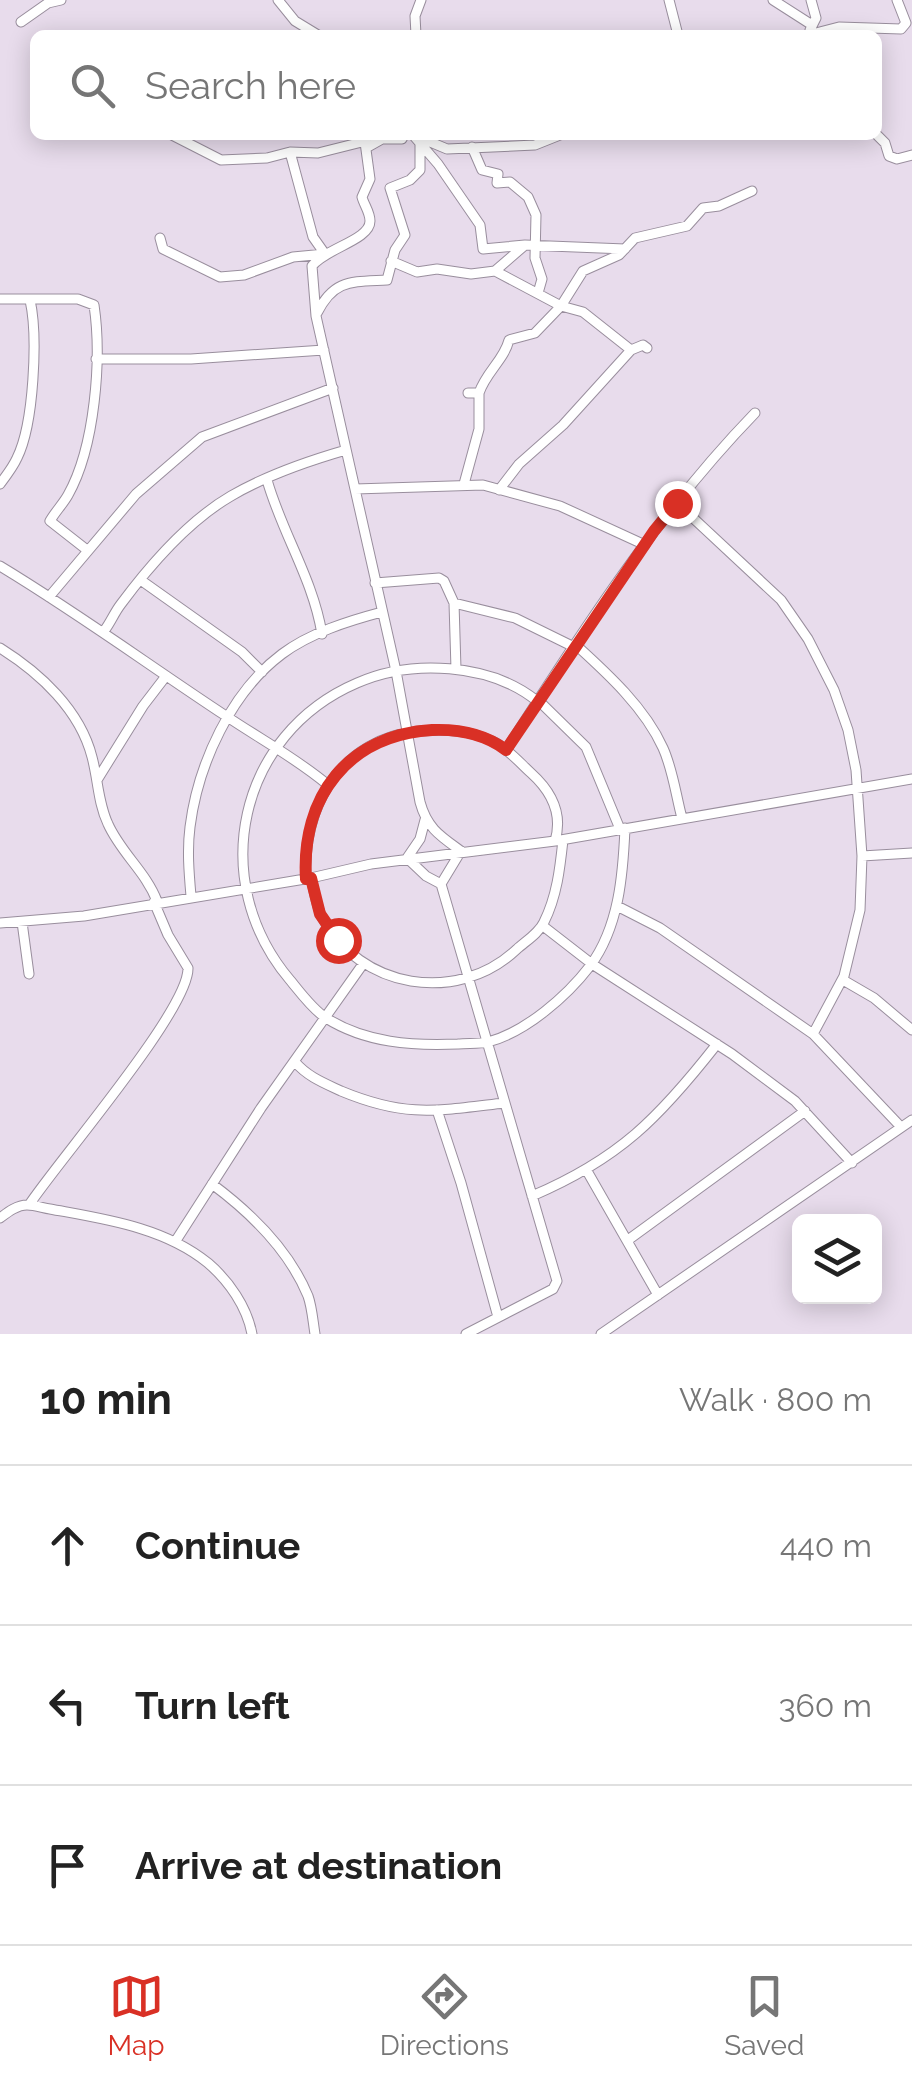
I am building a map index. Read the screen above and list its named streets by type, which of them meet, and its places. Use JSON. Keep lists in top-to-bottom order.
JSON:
{
  "page": {
    "search": "Search here",
    "heading": ["10 min", "Walk · 800 m"],
    "list": [
      ["Continue", "440 m"],
      ["Turn left", "360 m"],
      "Arrive at destination"
    ],
    "nav": ["Map", "Directions", "Saved"]
  }
}
